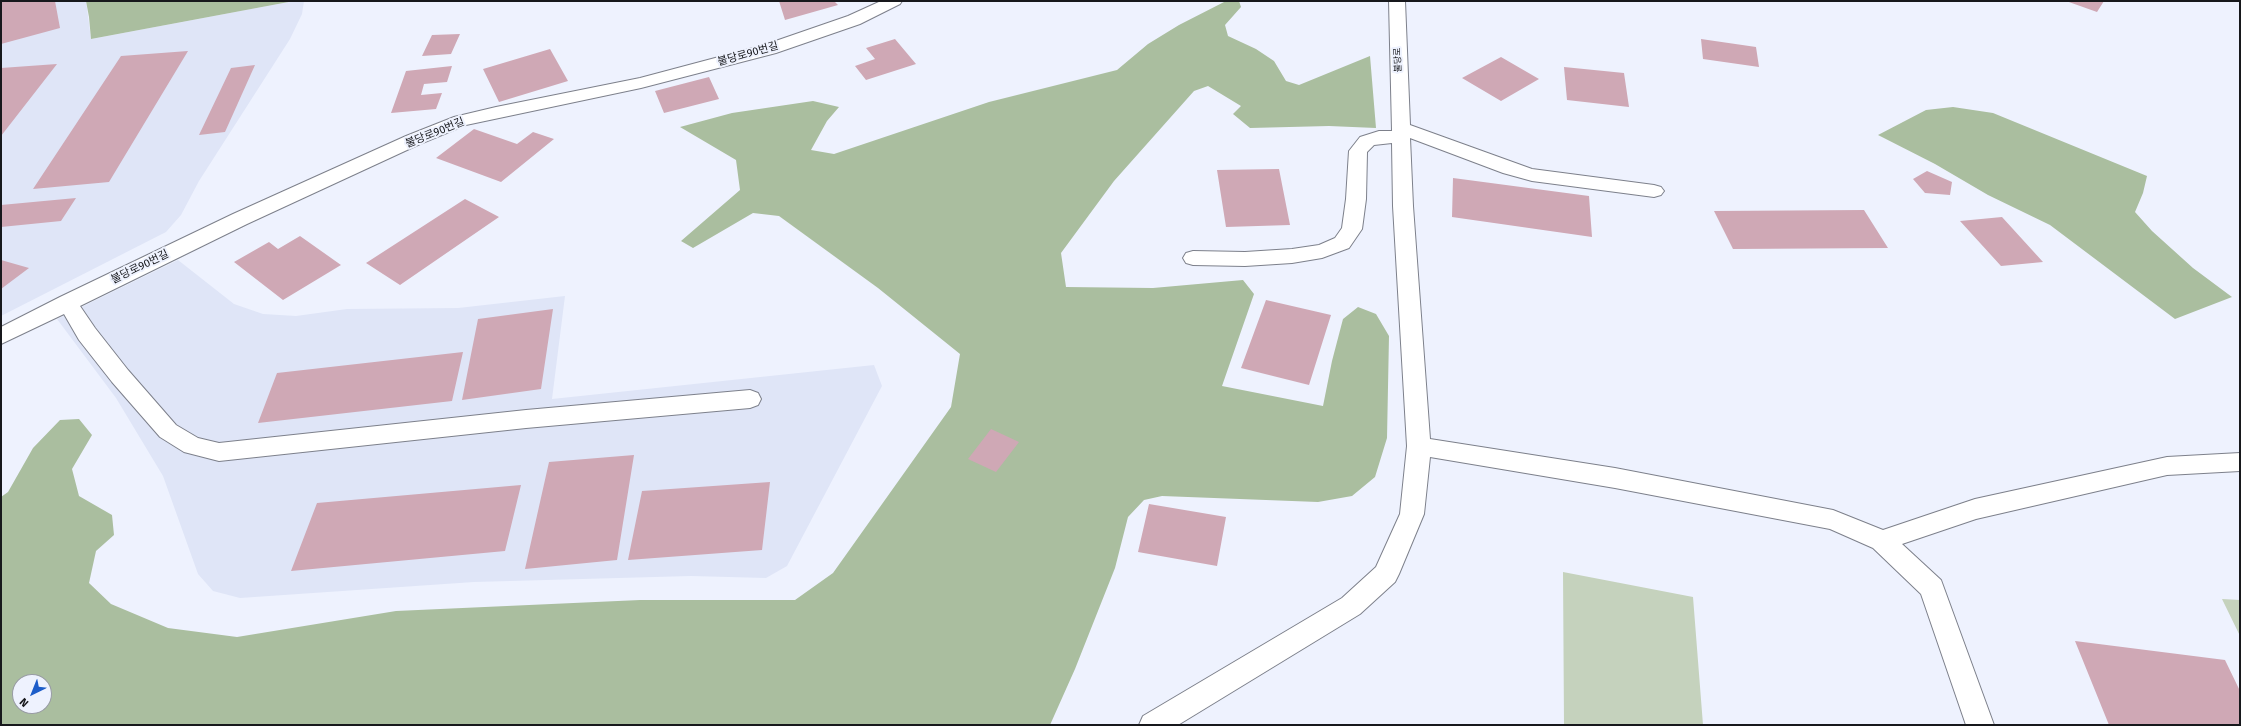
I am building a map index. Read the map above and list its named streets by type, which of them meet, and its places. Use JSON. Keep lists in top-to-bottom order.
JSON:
{
  "streets": {
    "lane": ["불당로90번길", "불당로"]
  },
  "north": "bottom left"
}
